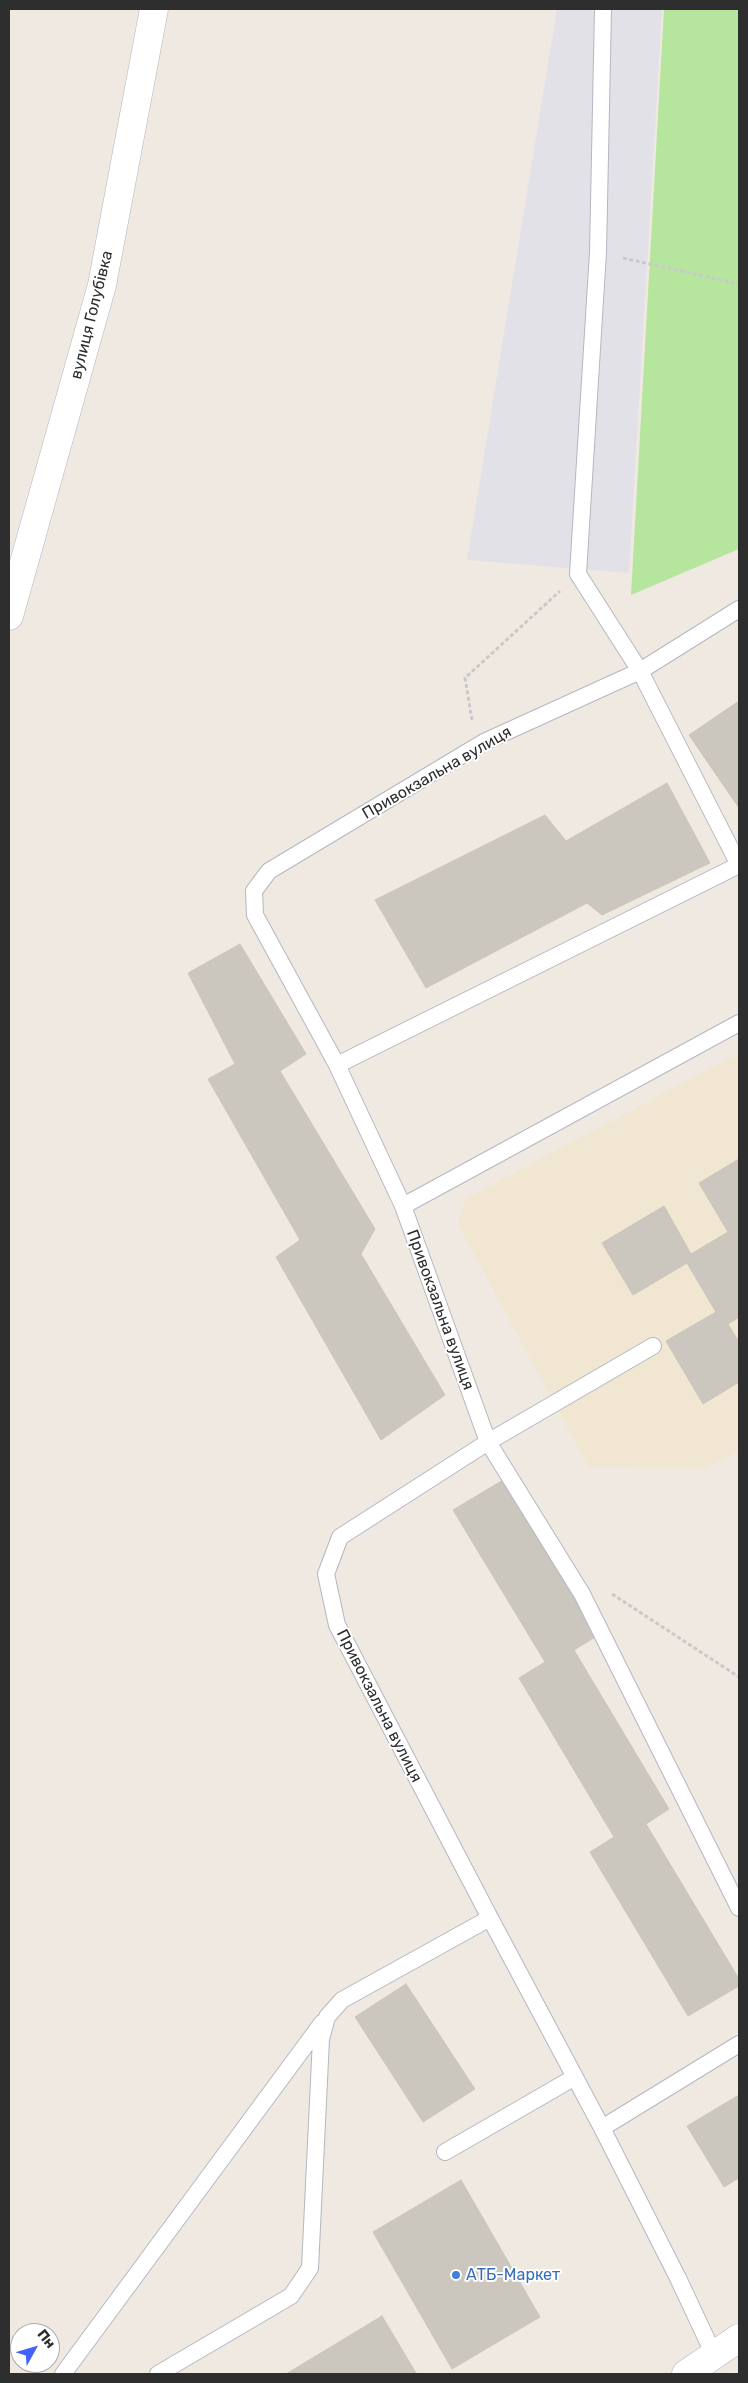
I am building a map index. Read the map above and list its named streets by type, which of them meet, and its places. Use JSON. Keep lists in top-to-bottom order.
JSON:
{
  "streets": {
    "street": ["вулиця Голубівка"],
    "lane": ["Привокзальна вулиця"]
  },
  "places": ["АТБ-Маркет"],
  "north": "top right"
}
